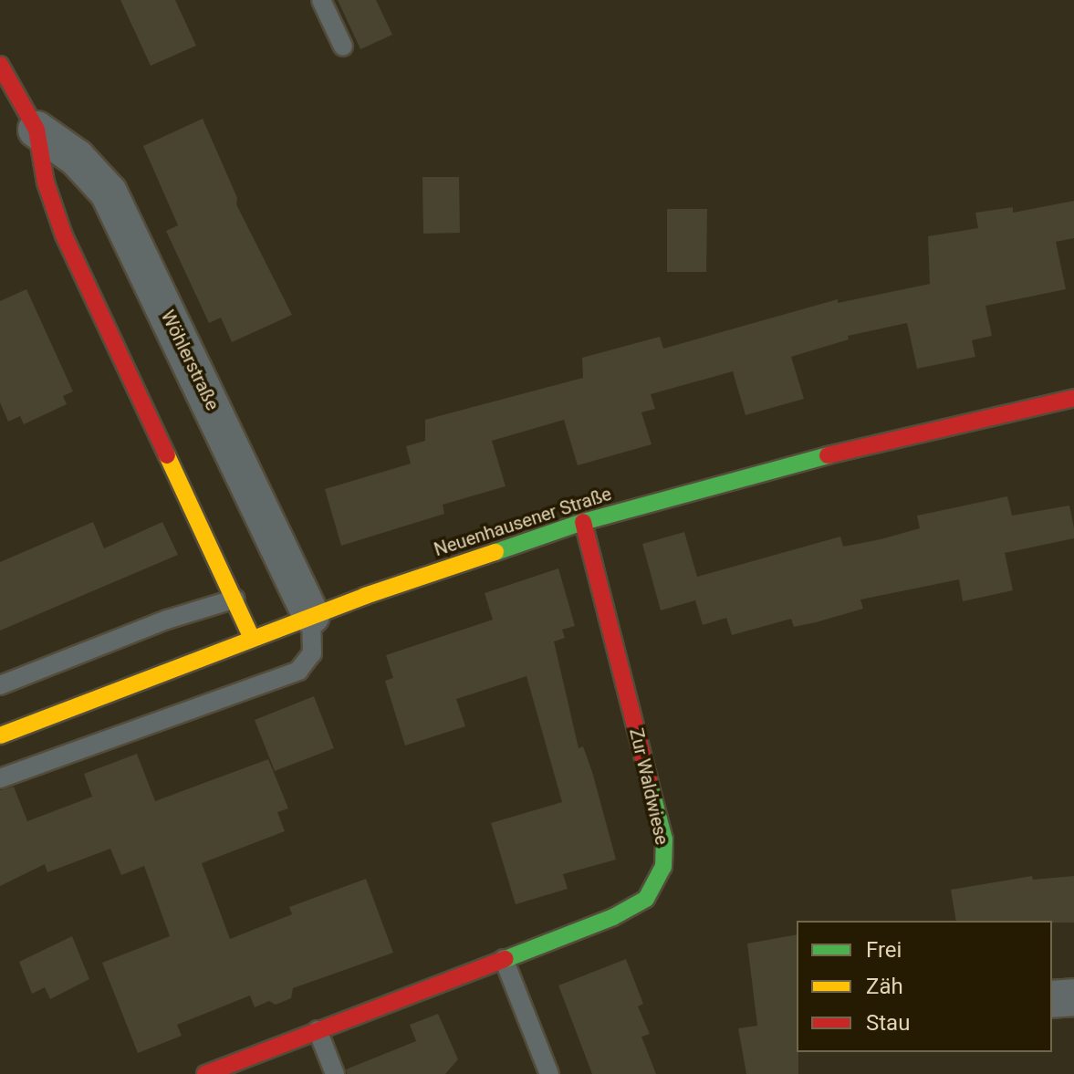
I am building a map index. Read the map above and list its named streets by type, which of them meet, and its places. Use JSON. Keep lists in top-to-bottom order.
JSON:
{
  "streets": {
    "street": ["Wöhlerstraße", "Neuenhausener Straße", "Zur Waldwiese"]
  },
  "crossings": [
    ["Wöhlerstraße", "Neuenhausener Straße"],
    ["Neuenhausener Straße", "Zur Waldwiese"]
  ],
  "legend": ["Frei", "Zäh", "Stau"]
}
